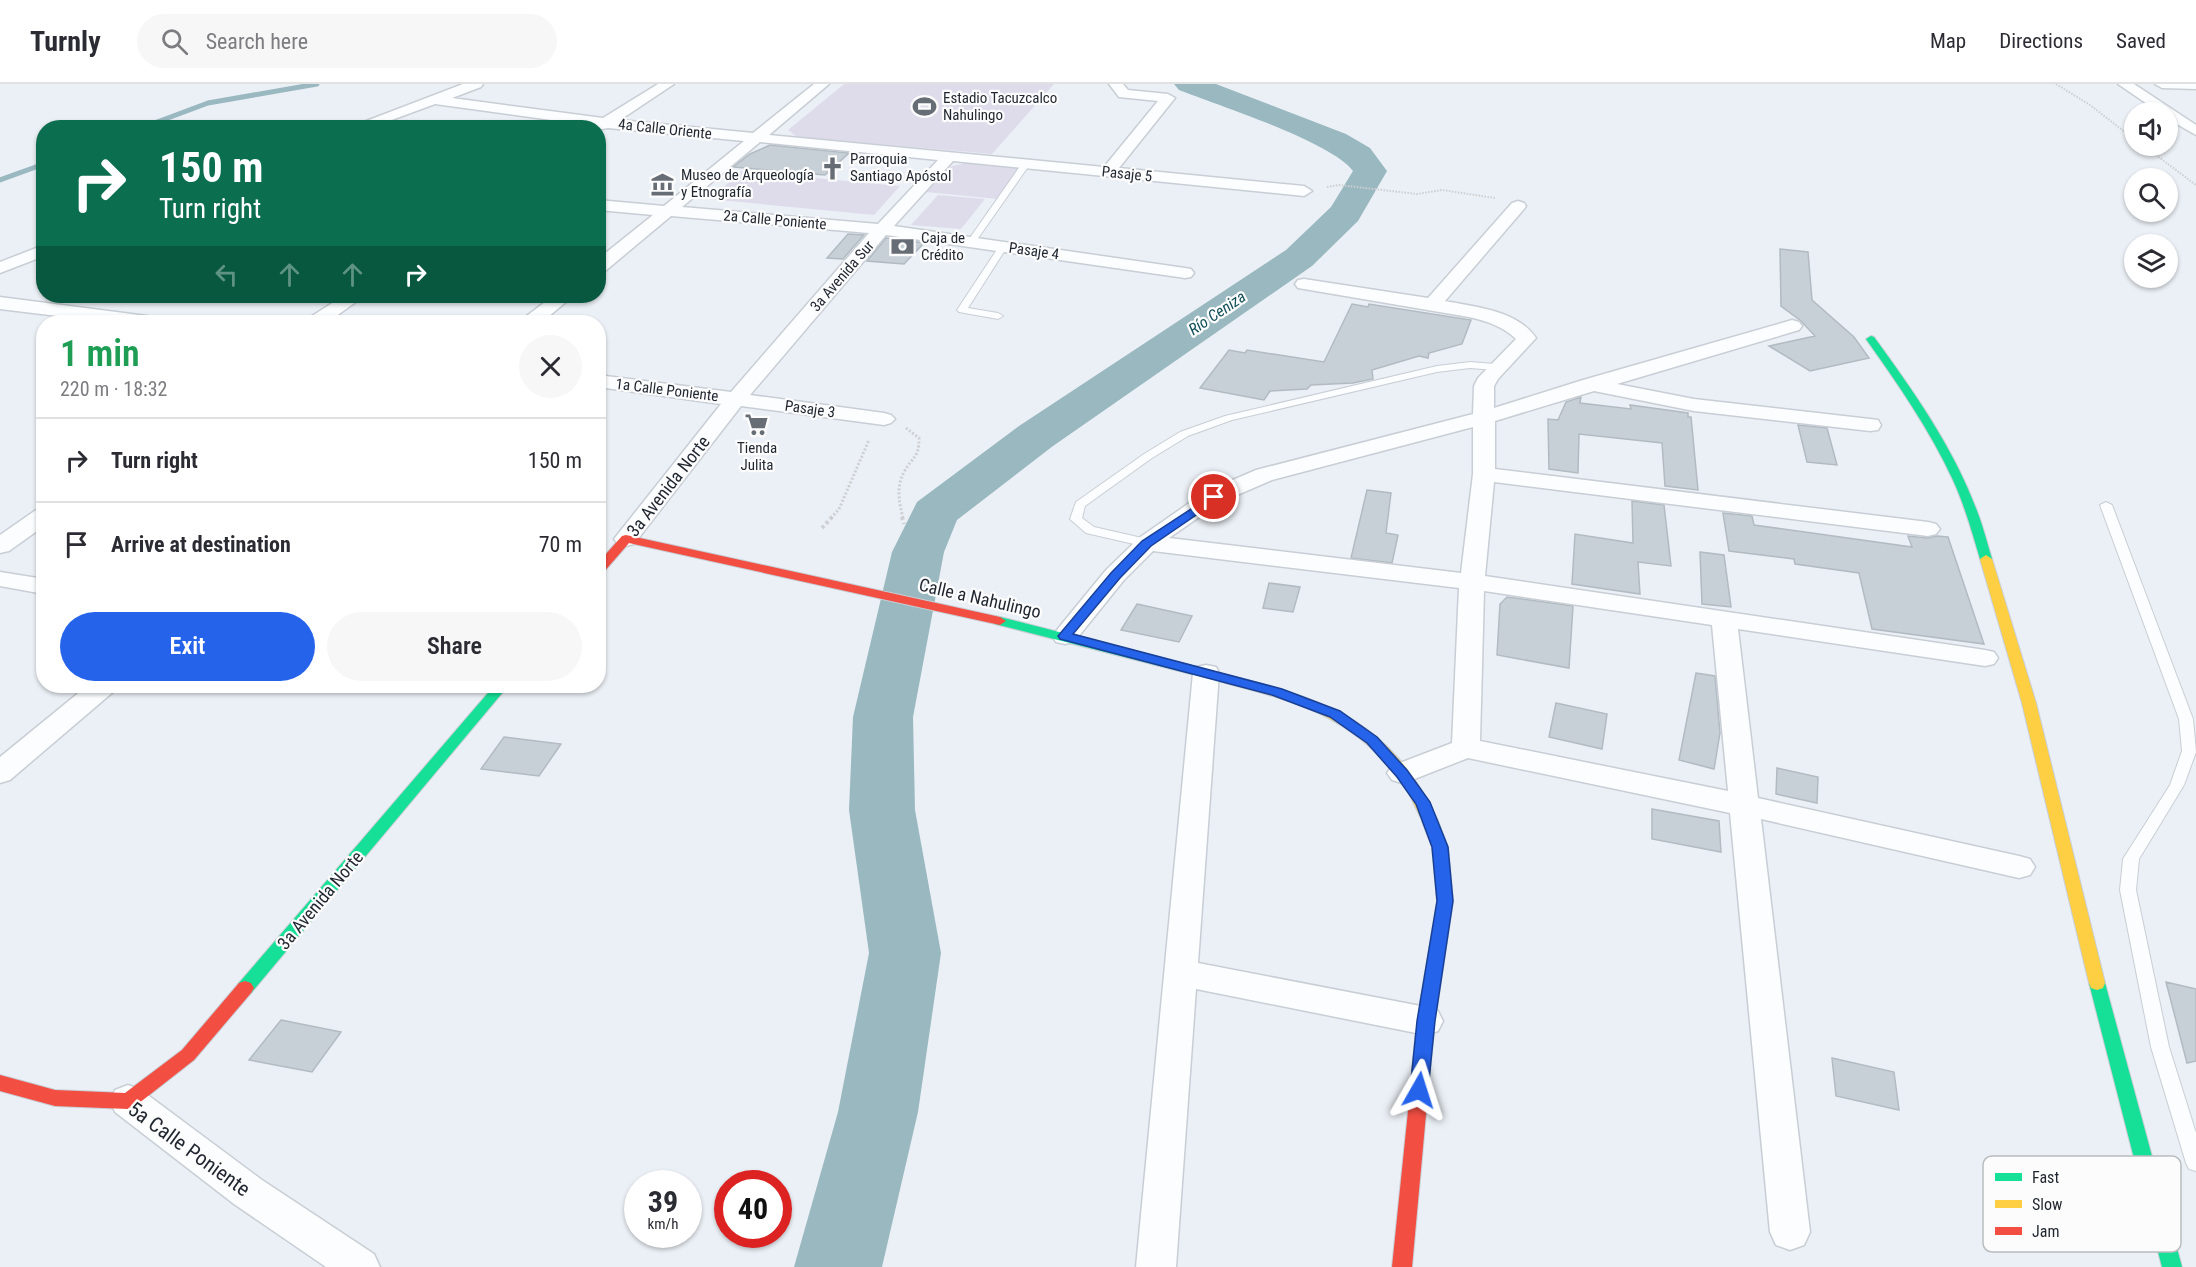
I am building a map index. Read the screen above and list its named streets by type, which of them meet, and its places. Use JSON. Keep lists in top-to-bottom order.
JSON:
{
  "streets": {
    "street": [
      "4a Calle Oriente",
      "Pasaje 5",
      "2a Calle Poniente",
      "Pasaje 4",
      "3a Avenida Sur",
      "1a Calle Poniente",
      "Pasaje 3",
      "3a Avenida Norte",
      "Calle a Nahulingo",
      "5a Calle Poniente"
    ]
  },
  "crossings": [
    ["4a Calle Oriente", "Pasaje 5"],
    ["4a Calle Oriente", "3a Avenida Sur"],
    ["Pasaje 5", "3a Avenida Sur"],
    ["2a Calle Poniente", "Pasaje 4"],
    ["2a Calle Poniente", "3a Avenida Sur"],
    ["Pasaje 4", "3a Avenida Sur"],
    ["3a Avenida Sur", "1a Calle Poniente"],
    ["3a Avenida Sur", "Pasaje 3"],
    ["3a Avenida Sur", "3a Avenida Norte"],
    ["1a Calle Poniente", "Pasaje 3"],
    ["1a Calle Poniente", "3a Avenida Norte"],
    ["Pasaje 3", "3a Avenida Norte"],
    ["3a Avenida Norte", "Calle a Nahulingo"],
    ["3a Avenida Norte", "5a Calle Poniente"]
  ],
  "water": ["Río Ceniza"],
  "places": {
    "sports": ["Estadio Tacuzcalco Nahulingo"],
    "church": ["Parroquia Santiago Apóstol"],
    "museum": ["Museo de Arqueología y Etnografía"],
    "bank": ["Caja de Crédito"],
    "supermarket": ["Tienda Julita"]
  },
  "legend": ["Fast", "Slow", "Jam"],
  "page": {
    "header": "Turnly",
    "search": "Search here",
    "nav": ["Map", "Directions", "Saved"],
    "turn": ["150 m", "Turn right"],
    "heading": ["1 min", "220 m · 18:32"],
    "list": [
      {
        "name": "Turn right",
        "value": "150 m"
      },
      {
        "name": "Arrive at destination",
        "value": "70 m"
      }
    ],
    "buttons": ["Exit", "Share"],
    "speed": "39 km/h",
    "limit": "40"
  }
}
